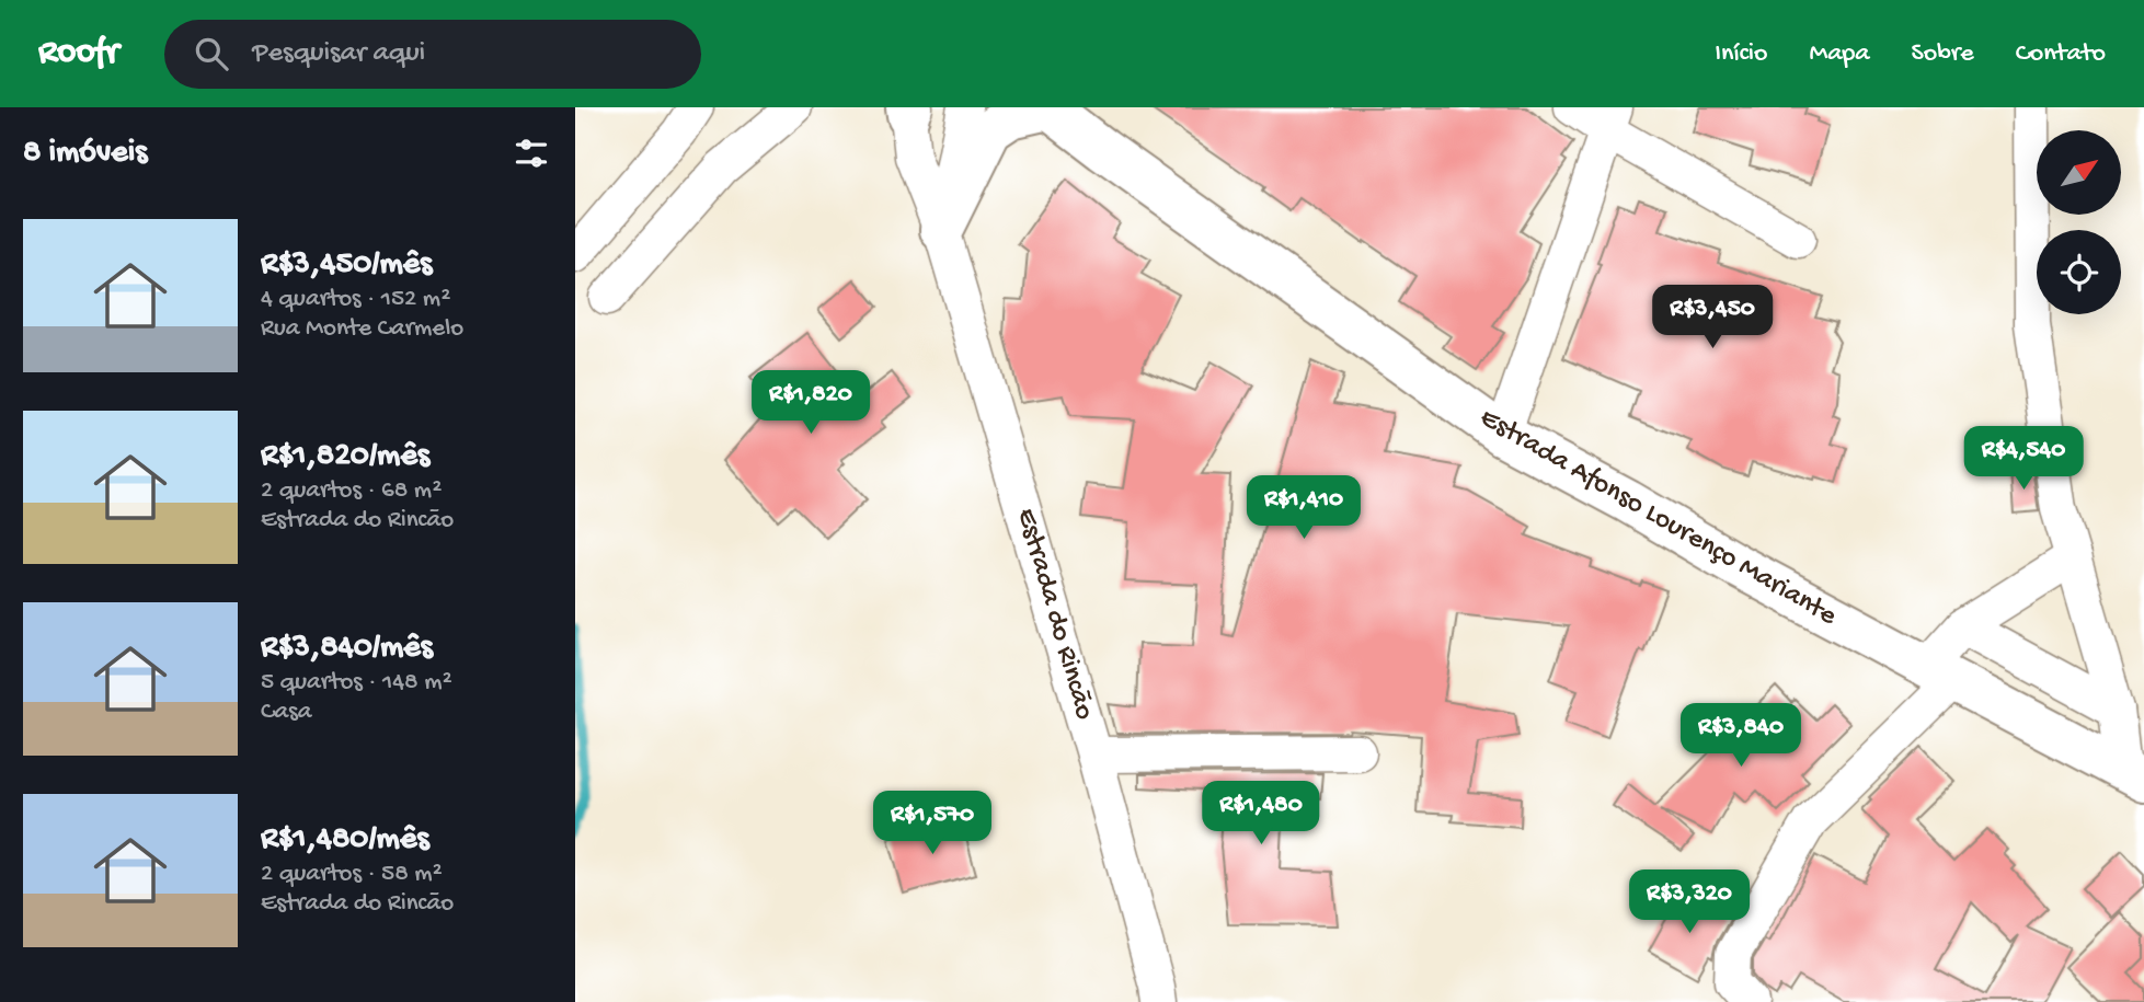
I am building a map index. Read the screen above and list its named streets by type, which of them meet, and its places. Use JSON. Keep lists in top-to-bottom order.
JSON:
{
  "streets": {
    "main road": ["Estrada Afonso Lourenço Mariante"],
    "street": ["Estrada do Rincão"]
  },
  "north": "top right",
  "page": {
    "header": "Roofr",
    "search": "Pesquisar aqui",
    "nav": [
      "Início",
      "Mapa",
      "Sobre",
      "Contato"
    ],
    "heading": "8 imóveis",
    "list": [
      {
        "name": "R$3,450/mês",
        "note": "4 quartos · 152 m² · Rua Monte Carmelo"
      },
      {
        "name": "R$1,820/mês",
        "note": "2 quartos · 68 m² · Estrada do Rincão"
      },
      {
        "name": "R$3,840/mês",
        "note": "5 quartos · 148 m² · Casa"
      },
      {
        "name": "R$1,480/mês",
        "note": "2 quartos · 58 m² · Estrada do Rincão"
      }
    ],
    "price": [
      "R$3,450",
      "R$1,820",
      "R$4,540",
      "R$1,410",
      "R$3,840",
      "R$1,480",
      "R$1,570",
      "R$3,320"
    ]
  }
}
